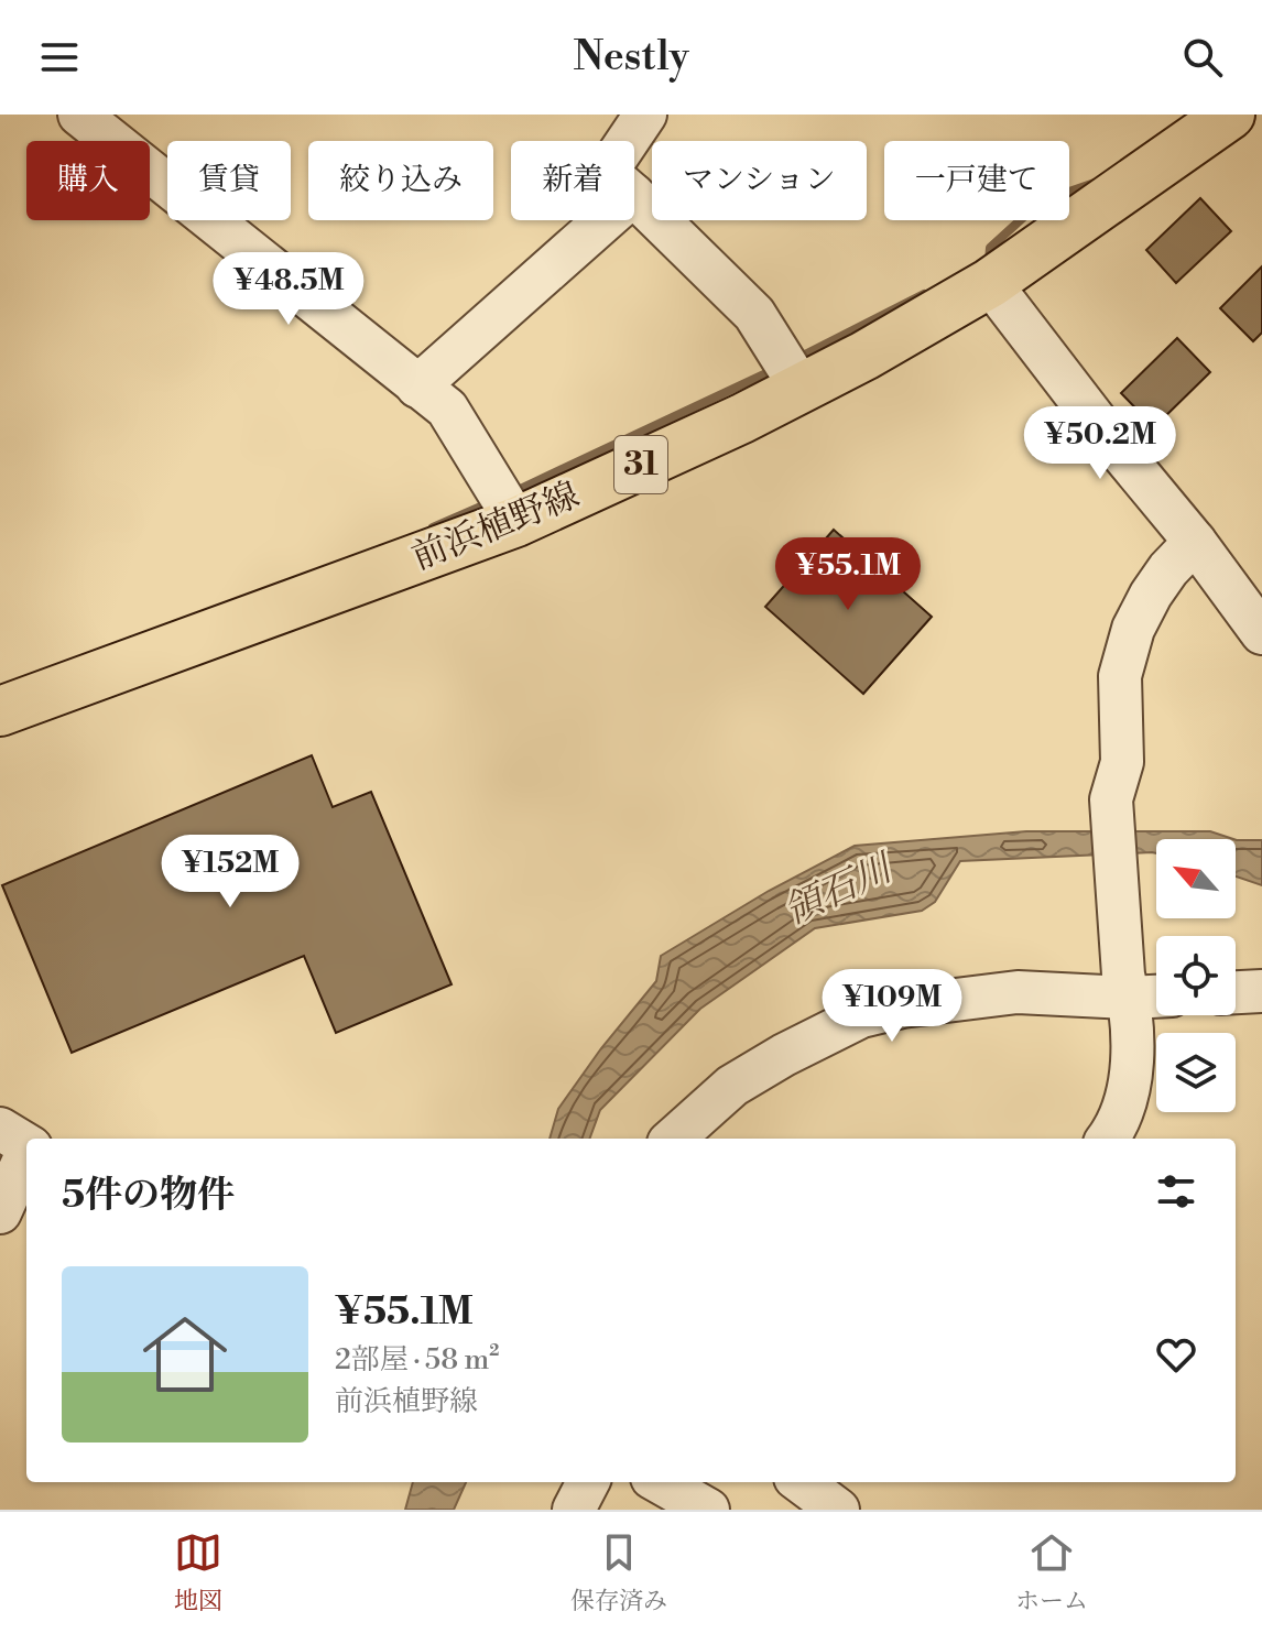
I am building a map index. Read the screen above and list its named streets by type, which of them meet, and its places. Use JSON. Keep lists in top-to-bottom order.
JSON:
{
  "streets": {
    "main road": ["31", "前浜植野線"]
  },
  "water": ["領石川"],
  "north": "top left",
  "page": {
    "header": "Nestly",
    "chip": [
      "購入",
      "賃貸",
      "絞り込み",
      "新着",
      "マンション",
      "一戸建て"
    ],
    "price": [
      "¥48.5M",
      "¥50.2M",
      "¥55.1M",
      "¥152M",
      "¥109M"
    ],
    "heading": "5件の物件",
    "list": [
      {
        "name": "¥55.1M",
        "note": "2部屋 · 58 m² · 前浜植野線"
      }
    ],
    "tabs": ["地図", "保存済み", "ホーム"]
  }
}
